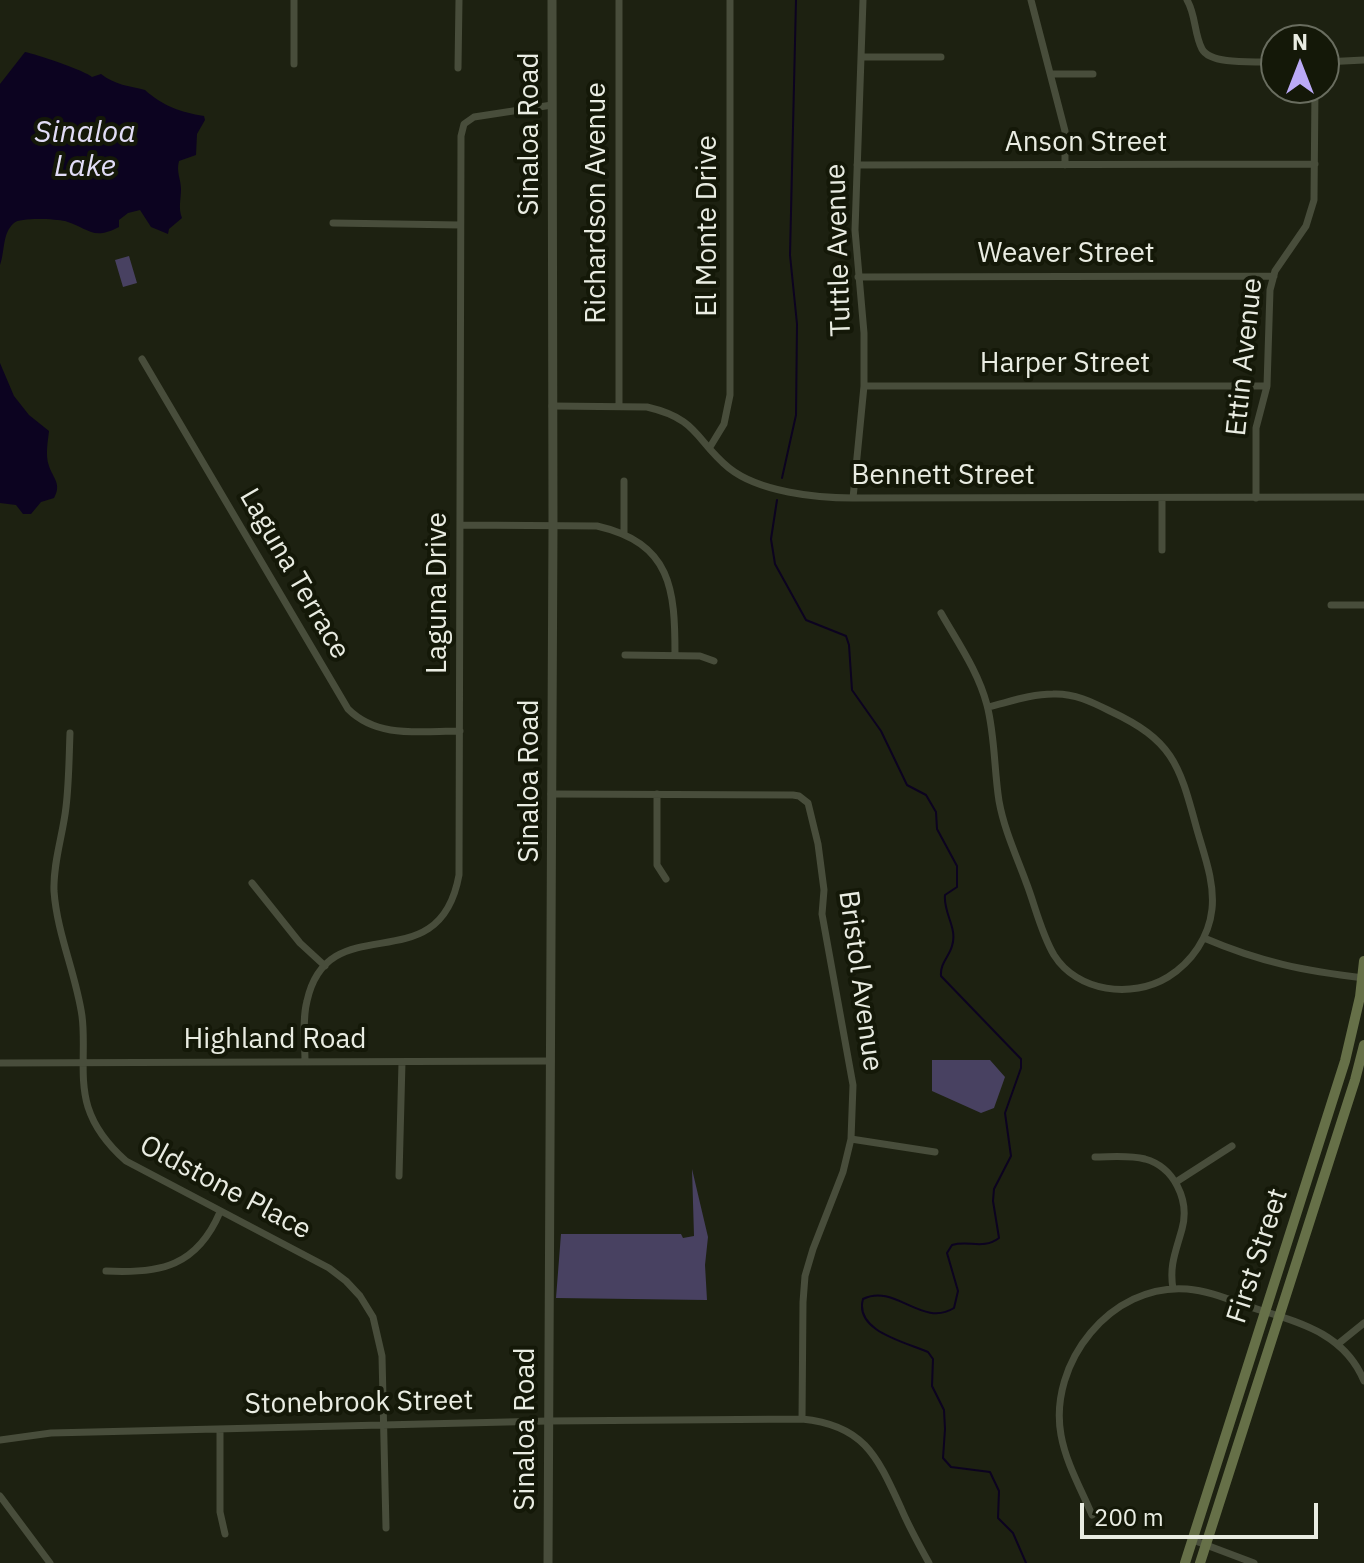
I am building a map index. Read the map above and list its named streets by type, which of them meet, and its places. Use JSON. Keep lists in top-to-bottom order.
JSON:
{
  "streets": {
    "main road": ["First Street"],
    "street": [
      "Sinaloa Road",
      "Anson Street",
      "Richardson Avenue",
      "El Monte Drive",
      "Tuttle Avenue",
      "Weaver Street",
      "Ettin Avenue",
      "Harper Street",
      "Bennett Street",
      "Laguna Terrace",
      "Laguna Drive",
      "Bristol Avenue",
      "Highland Road",
      "Oldstone Place",
      "Stonebrook Street"
    ]
  },
  "crossings": [
    ["Sinaloa Road", "Bennett Street"],
    ["Sinaloa Road", "Laguna Drive"],
    ["Sinaloa Road", "Bristol Avenue"],
    ["Sinaloa Road", "Highland Road"],
    ["Sinaloa Road", "Stonebrook Street"],
    ["Anson Street", "Tuttle Avenue"],
    ["Anson Street", "Ettin Avenue"],
    ["Richardson Avenue", "Bennett Street"],
    ["El Monte Drive", "Bennett Street"],
    ["Tuttle Avenue", "Weaver Street"],
    ["Tuttle Avenue", "Harper Street"],
    ["Tuttle Avenue", "Bennett Street"],
    ["Weaver Street", "Ettin Avenue"],
    ["Ettin Avenue", "Harper Street"],
    ["Ettin Avenue", "Bennett Street"],
    ["Laguna Terrace", "Laguna Drive"],
    ["Bristol Avenue", "Stonebrook Street"],
    ["Highland Road", "Oldstone Place"],
    ["Oldstone Place", "Stonebrook Street"]
  ],
  "water": ["Sinaloa Lake"],
  "scale_bar": "200 m",
  "north": "top"
}
